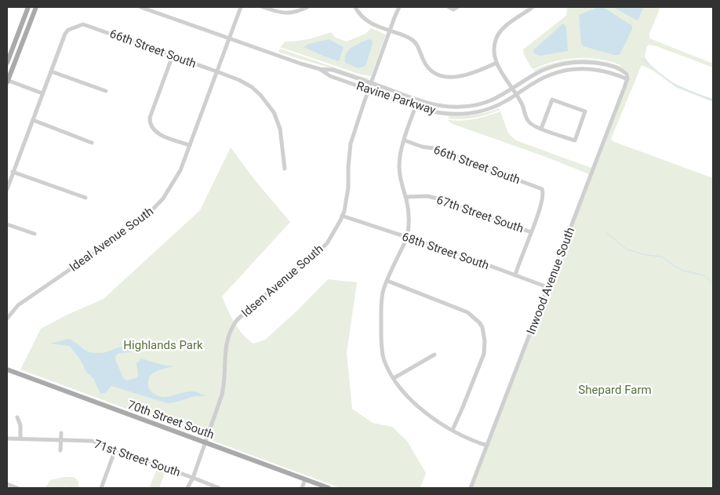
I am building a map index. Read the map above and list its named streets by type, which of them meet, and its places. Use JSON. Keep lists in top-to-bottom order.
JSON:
{
  "streets": {
    "main road": ["70th Street South"],
    "street": [
      "66th Street South",
      "Ravine Parkway",
      "67th Street South",
      "Ideal Avenue South",
      "68th Street South",
      "Idsen Avenue South",
      "Inwood Avenue South",
      "71st Street South"
    ]
  },
  "crossings": [
    ["66th Street South", "67th Street South"],
    ["66th Street South", "Ideal Avenue South"],
    ["Ravine Parkway", "Ideal Avenue South"],
    ["Ravine Parkway", "Idsen Avenue South"],
    ["Ravine Parkway", "Inwood Avenue South"],
    ["68th Street South", "Idsen Avenue South"],
    ["68th Street South", "Inwood Avenue South"],
    ["Idsen Avenue South", "70th Street South"],
    ["Idsen Avenue South", "71st Street South"]
  ],
  "parks": ["Highlands Park", "Shepard Farm"]
}
